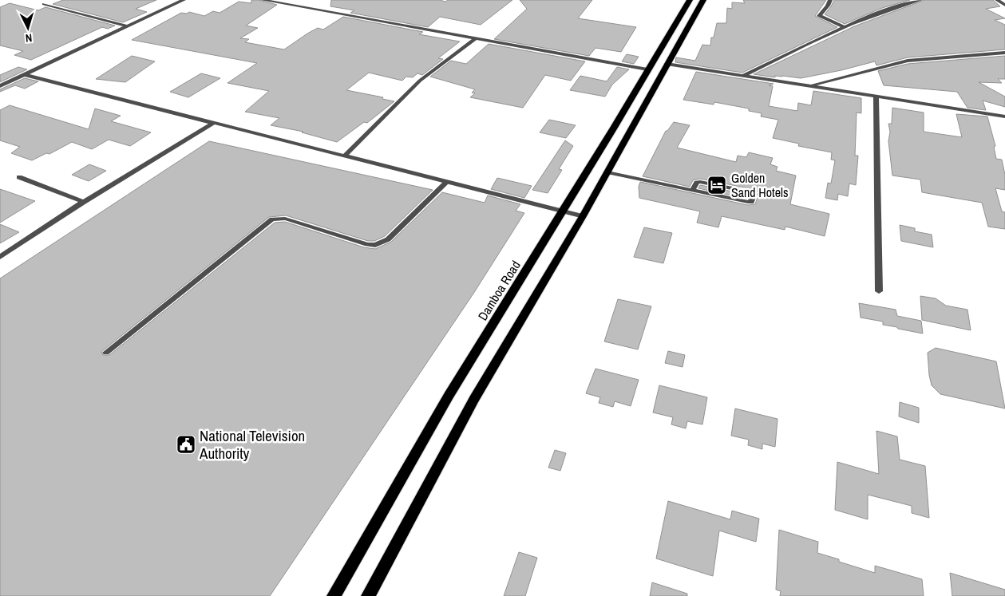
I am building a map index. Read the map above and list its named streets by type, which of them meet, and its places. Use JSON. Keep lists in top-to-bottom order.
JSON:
{
  "streets": {
    "main road": ["Damboa Road"]
  },
  "places": {
    "hotel": ["Golden Sand Hotels"],
    "public building": ["National Television Authority"]
  },
  "north": "bottom"
}
